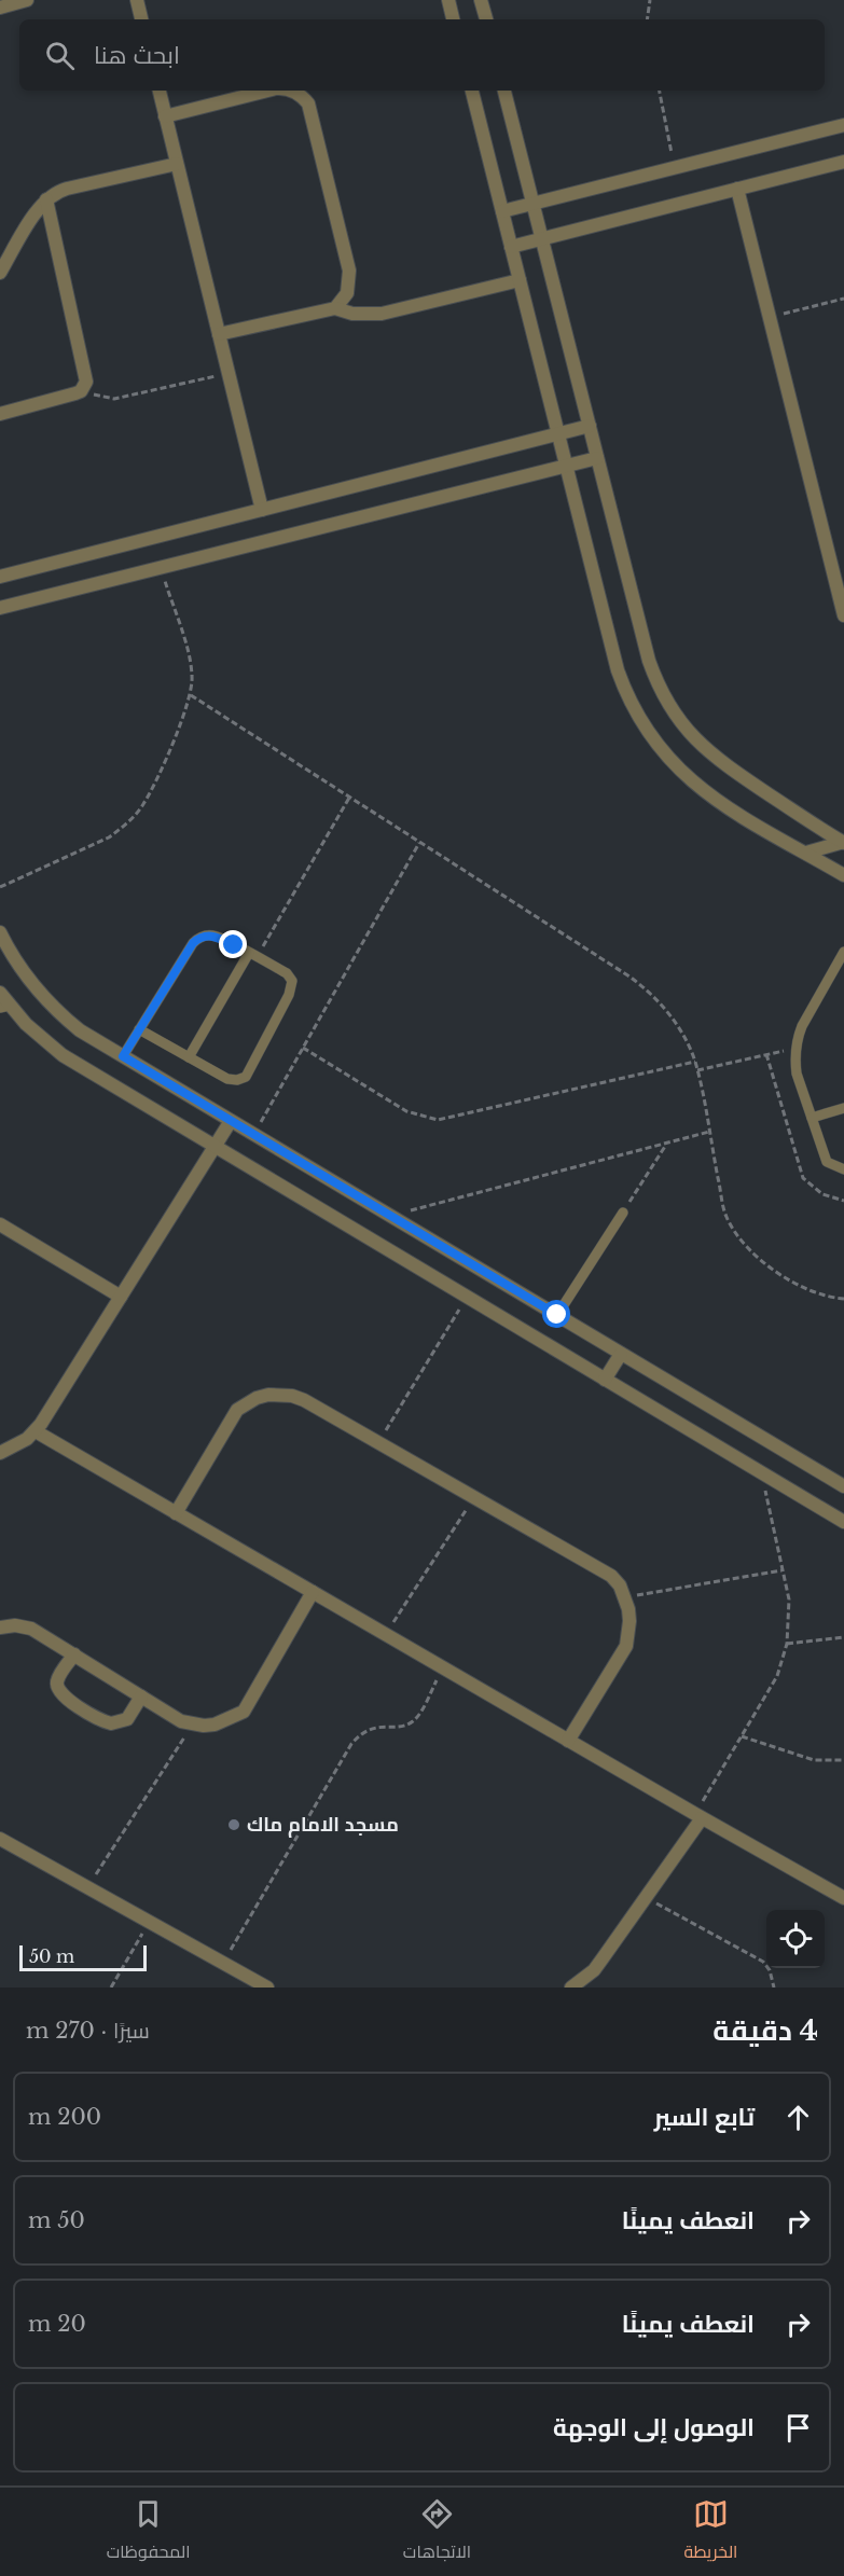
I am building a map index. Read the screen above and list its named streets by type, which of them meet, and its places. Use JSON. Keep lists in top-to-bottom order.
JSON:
{
  "places": ["مسجد الامام ماك"],
  "scale_bar": "50 m",
  "page": {
    "search": "ابحث هنا",
    "scale": "50 m",
    "heading": ["4 دقيقة", "سيرًا · 270 m"],
    "list": [
      ["تابع السير", "200 m"],
      ["انعطف يمينًا", "50 m"],
      ["انعطف يمينًا", "20 m"],
      "الوصول إلى الوجهة"
    ],
    "nav": ["الخريطة", "الاتجاهات", "المحفوظات"]
  }
}
